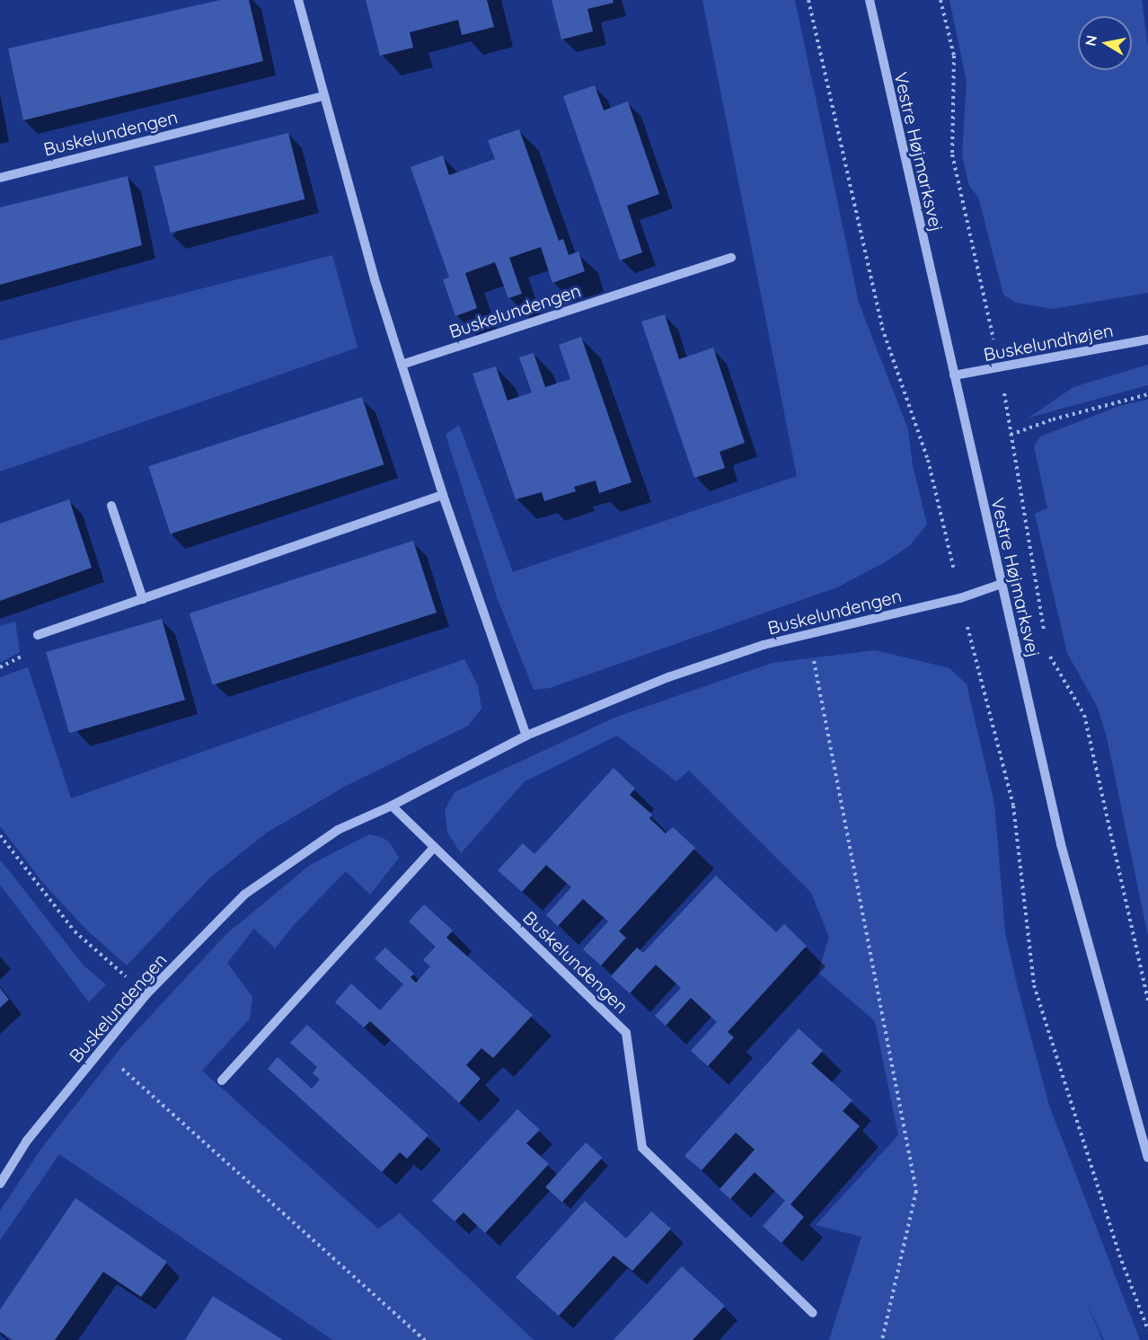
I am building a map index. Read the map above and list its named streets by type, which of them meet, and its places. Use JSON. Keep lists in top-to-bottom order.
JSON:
{
  "streets": {
    "street": ["Buskelundengen", "Vestre Højmarksvej", "Buskelundhøjen"]
  },
  "crossings": [
    ["Buskelundengen", "Vestre Højmarksvej"],
    ["Vestre Højmarksvej", "Buskelundhøjen"]
  ],
  "north": "left"
}
